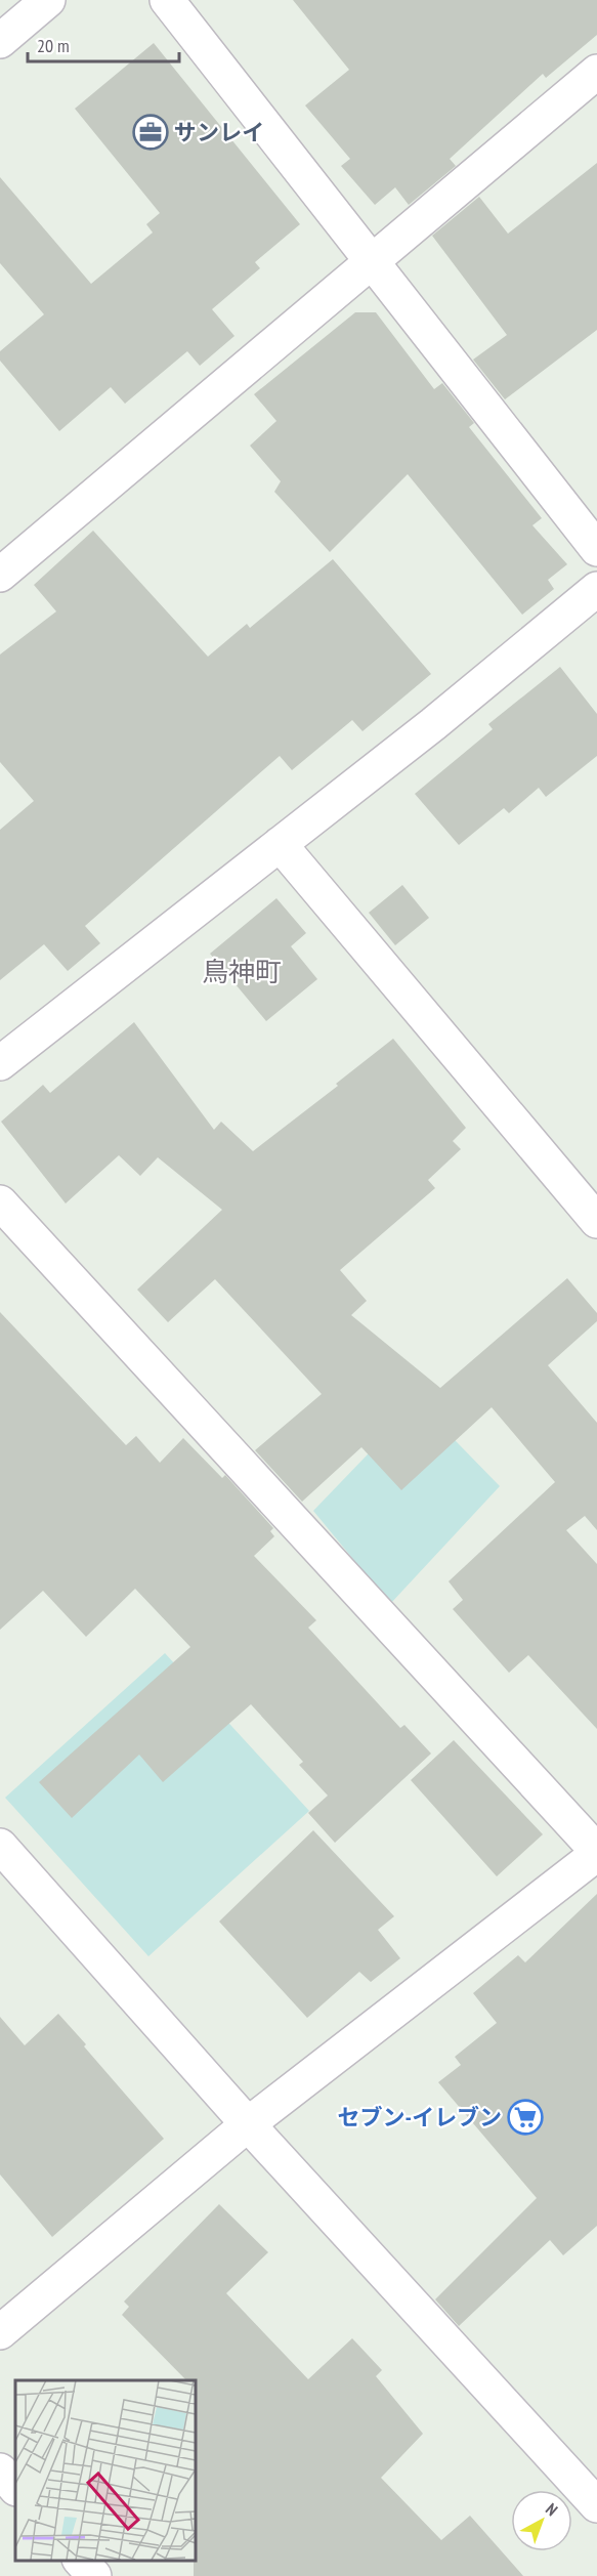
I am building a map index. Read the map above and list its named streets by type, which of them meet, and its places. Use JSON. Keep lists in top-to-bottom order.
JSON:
{
  "districts": ["鳥神町"],
  "places": {
    "office": ["サンレイ"],
    "supermarket": ["セブン-イレブン"]
  },
  "scale_bar": "20 m",
  "north": "top right"
}
